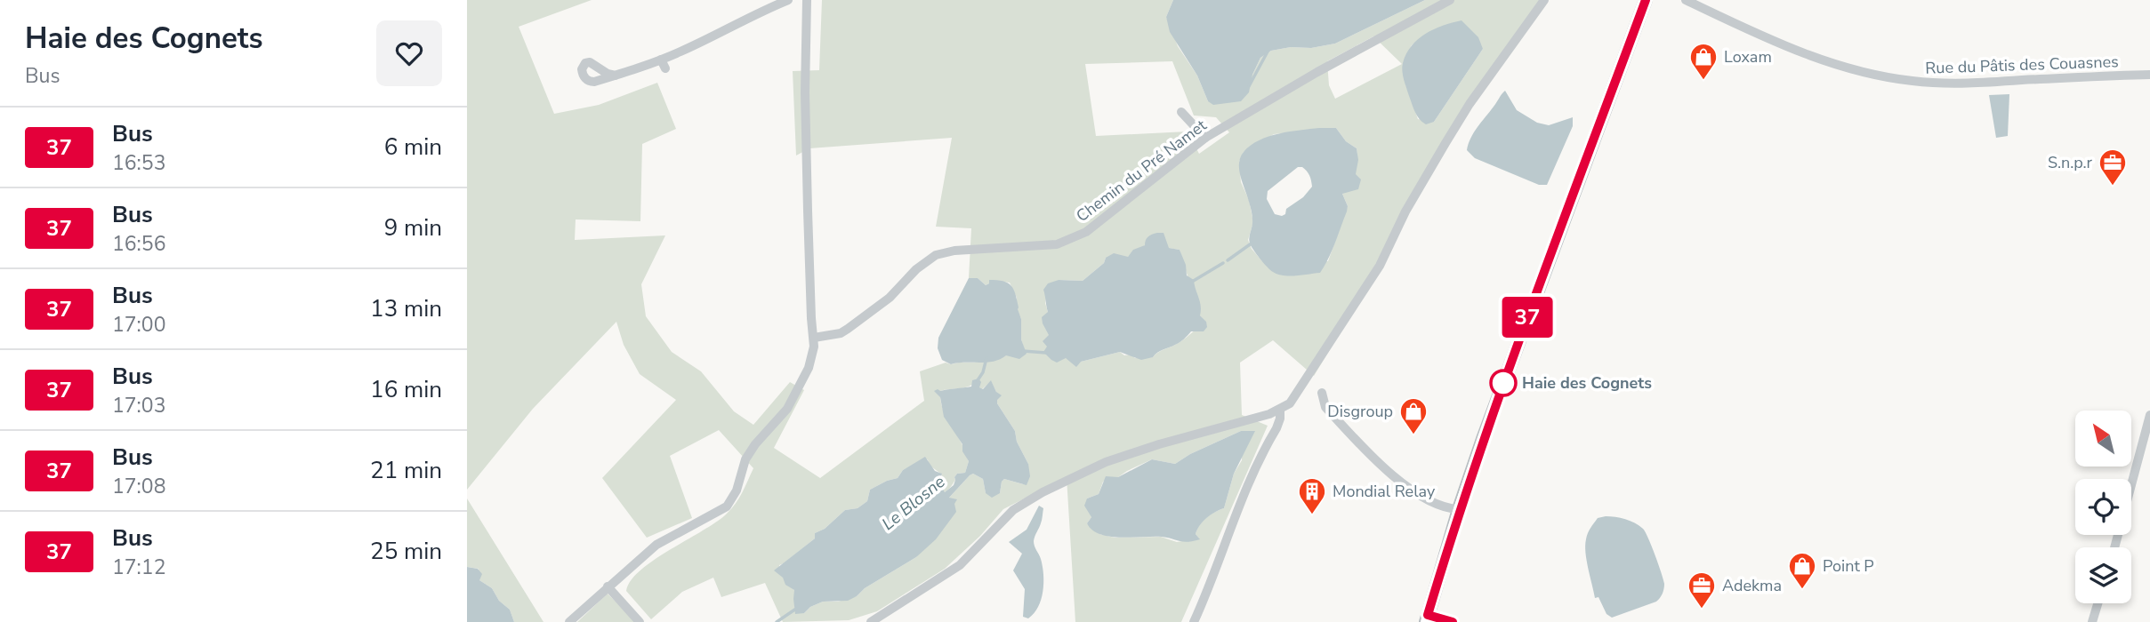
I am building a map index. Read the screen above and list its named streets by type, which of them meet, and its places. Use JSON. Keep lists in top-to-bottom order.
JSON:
{
  "streets": {
    "street": ["Rue du Pâtis des Couasnes", "Chemin du Pré Namet"]
  },
  "water": ["Le Blosne"],
  "places": {
    "shop": ["Loxam", "Disgroup", "Point P"],
    "office": ["S.n.p.r", "Adekma"],
    "other": ["Haie des Cognets"],
    "building": ["Mondial Relay"]
  },
  "lines": ["bus line 37"],
  "north": "top left",
  "page": {
    "heading": ["Haie des Cognets", "Bus"],
    "on_map": "37",
    "list": [
      {
        "mark": "37",
        "name": "Bus",
        "note": "16:53",
        "value": "6 min"
      },
      {
        "mark": "37",
        "name": "Bus",
        "note": "16:56",
        "value": "9 min"
      },
      {
        "mark": "37",
        "name": "Bus",
        "note": "17:00",
        "value": "13 min"
      },
      {
        "mark": "37",
        "name": "Bus",
        "note": "17:03",
        "value": "16 min"
      },
      {
        "mark": "37",
        "name": "Bus",
        "note": "17:08",
        "value": "21 min"
      },
      {
        "mark": "37",
        "name": "Bus",
        "note": "17:12",
        "value": "25 min"
      }
    ]
  }
}
